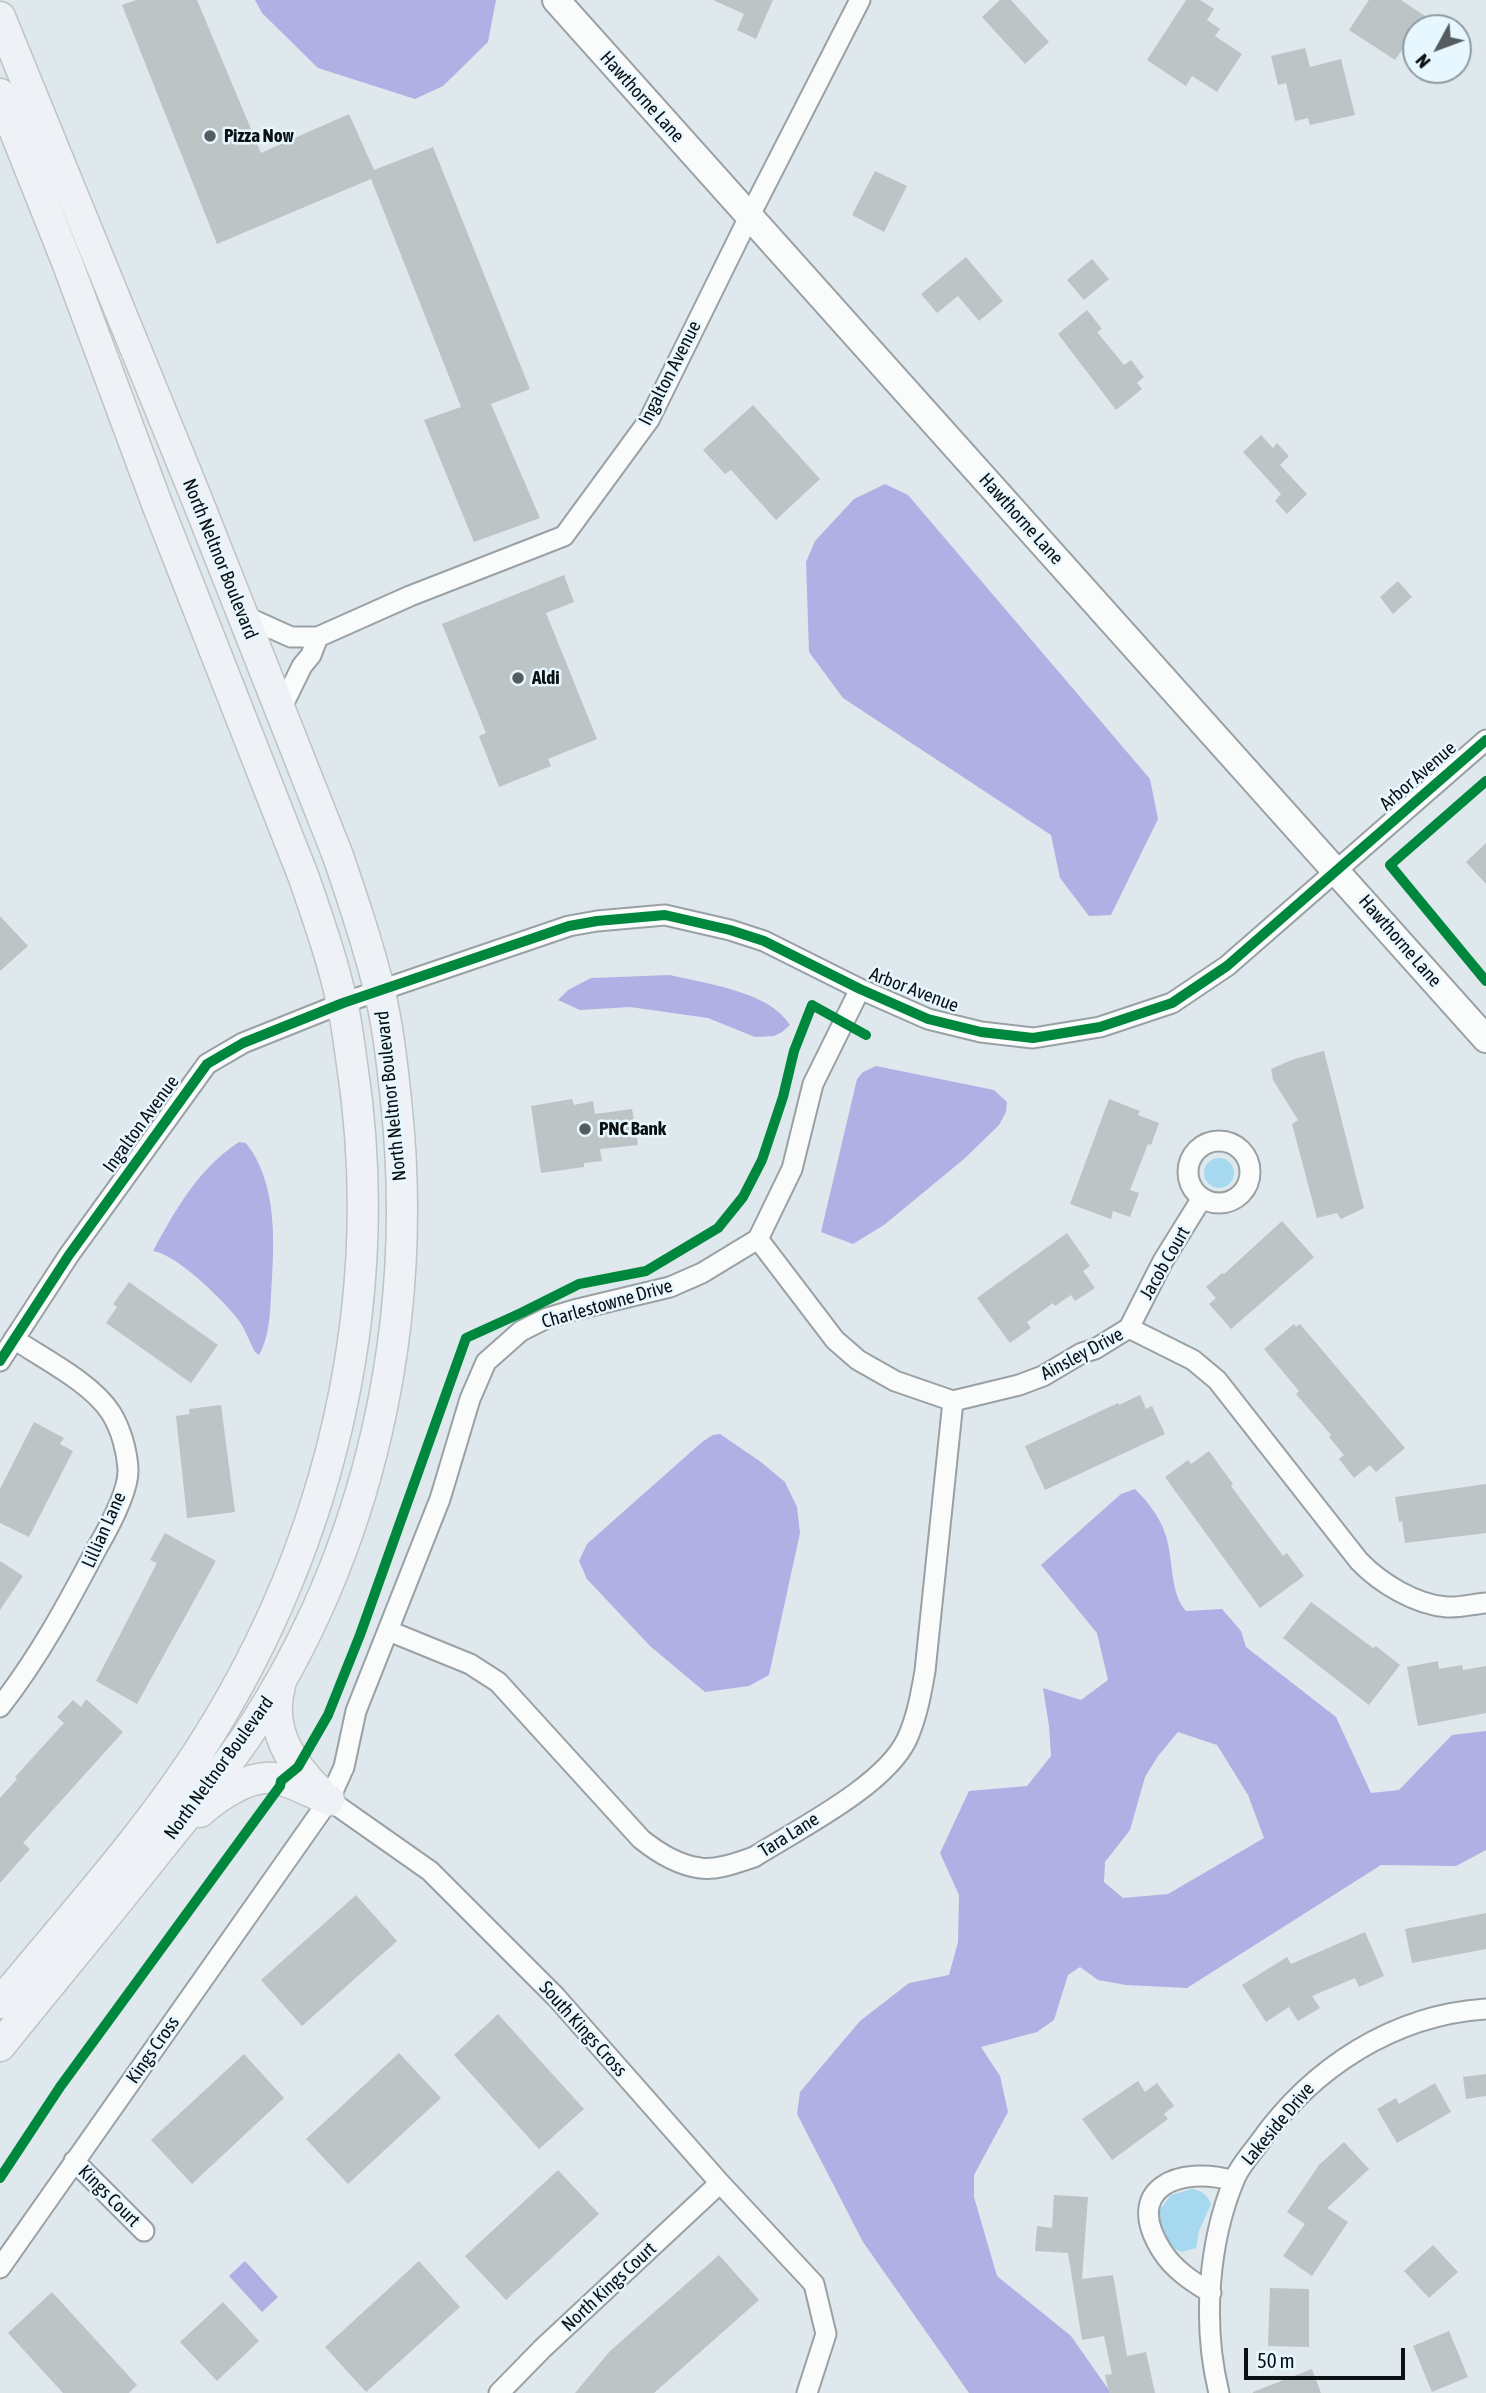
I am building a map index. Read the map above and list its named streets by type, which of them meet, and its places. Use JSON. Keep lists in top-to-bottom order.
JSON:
{
  "streets": {
    "main road": ["North Neltnor Boulevard"],
    "street": [
      "Hawthorne Lane",
      "Ingalton Avenue",
      "Arbor Avenue",
      "Jacob Court",
      "Charlestowne Drive",
      "Ainsley Drive",
      "Lillian Lane",
      "Tara Lane",
      "South Kings Cross",
      "Kings Cross",
      "Lakeside Drive",
      "Kings Court",
      "North Kings Court"
    ]
  },
  "crossings": [
    ["Hawthorne Lane", "Ingalton Avenue"],
    ["Hawthorne Lane", "Arbor Avenue"],
    ["Ingalton Avenue", "North Neltnor Boulevard"],
    ["Ingalton Avenue", "Arbor Avenue"],
    ["Ingalton Avenue", "Lillian Lane"],
    ["North Neltnor Boulevard", "Arbor Avenue"],
    ["Jacob Court", "Ainsley Drive"],
    ["Charlestowne Drive", "Tara Lane"],
    ["Charlestowne Drive", "South Kings Cross"],
    ["Charlestowne Drive", "Kings Cross"],
    ["Ainsley Drive", "Tara Lane"],
    ["South Kings Cross", "Kings Cross"],
    ["South Kings Cross", "North Kings Court"],
    ["Kings Cross", "Kings Court"]
  ],
  "places": ["Pizza Now", "Aldi", "PNC Bank"],
  "scale_bar": "50 m",
  "north": "bottom left"
}
